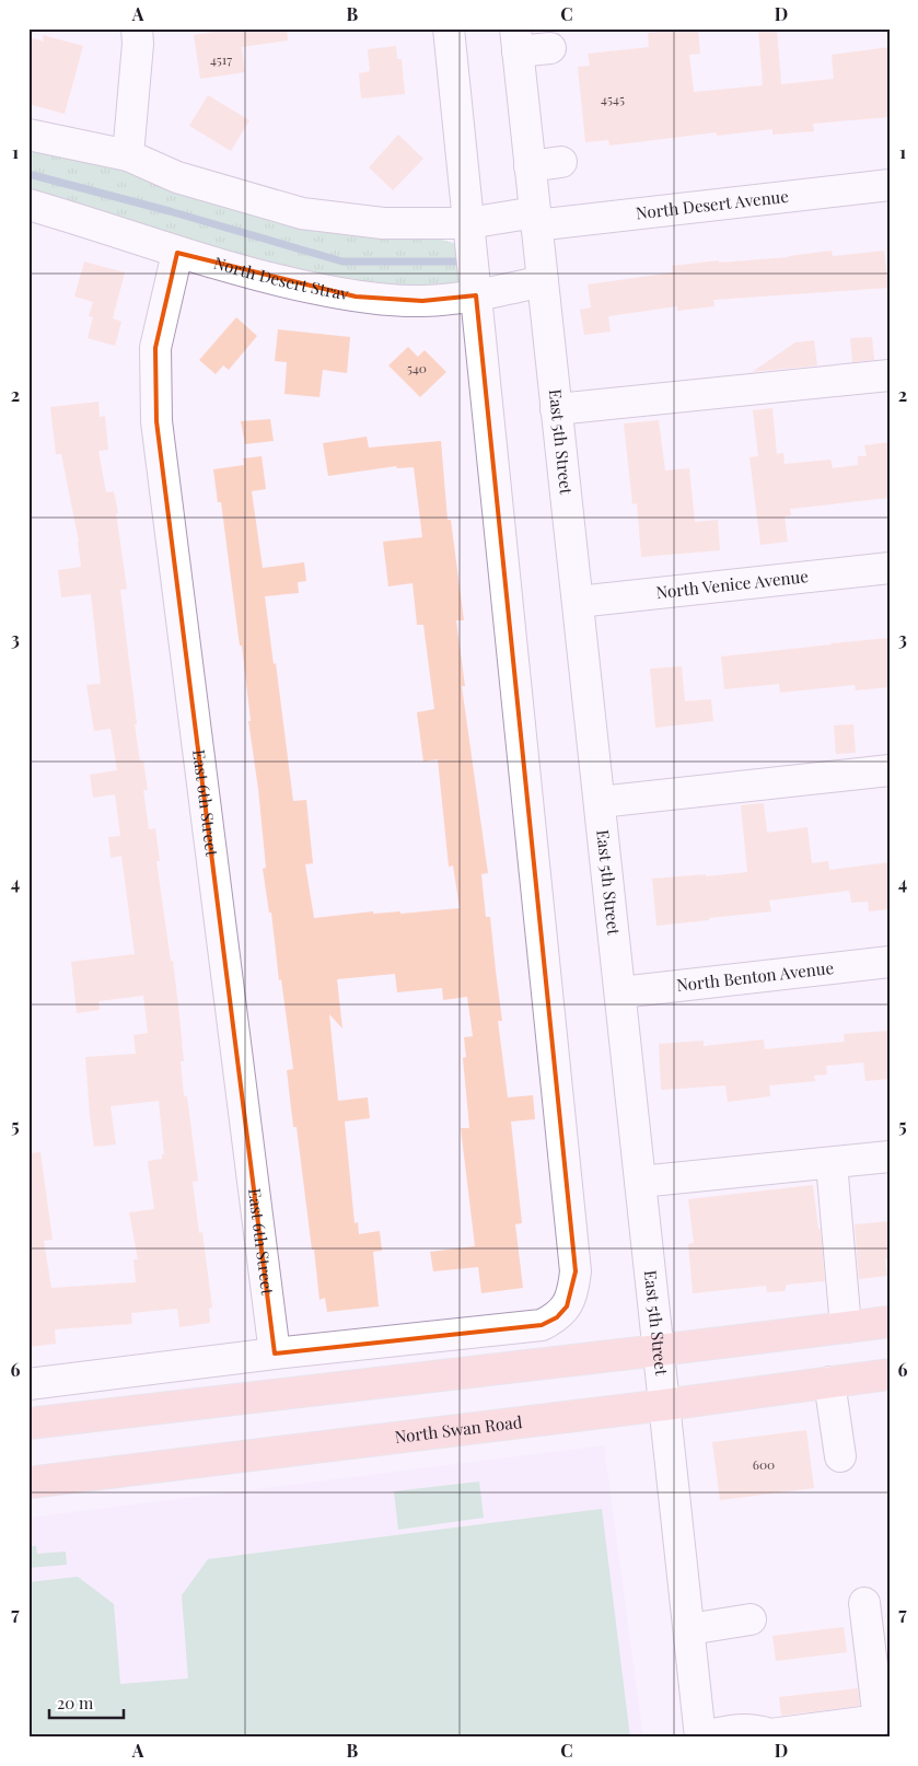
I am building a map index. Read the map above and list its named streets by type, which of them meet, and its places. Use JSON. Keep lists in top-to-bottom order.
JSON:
{
  "streets": {
    "main road": ["North Swan Road"],
    "street": [
      "North Desert Avenue",
      "North Desert Strav",
      "East 5th Street",
      "North Venice Avenue",
      "East 6th Street",
      "North Benton Avenue"
    ]
  },
  "crossings": [
    ["North Desert Avenue", "East 5th Street"],
    ["North Desert Strav", "East 5th Street"],
    ["North Desert Strav", "East 6th Street"],
    ["East 5th Street", "North Venice Avenue"],
    ["East 5th Street", "North Benton Avenue"],
    ["East 5th Street", "North Swan Road"]
  ],
  "house_numbers": [
    "4517",
    "4545",
    "540",
    "600"
  ],
  "scale_bar": "20 m",
  "grid": {
    "columns": [
      "A",
      "B",
      "C",
      "D"
    ],
    "rows": [
      "1",
      "2",
      "3",
      "4",
      "5",
      "6",
      "7"
    ]
  }
}
